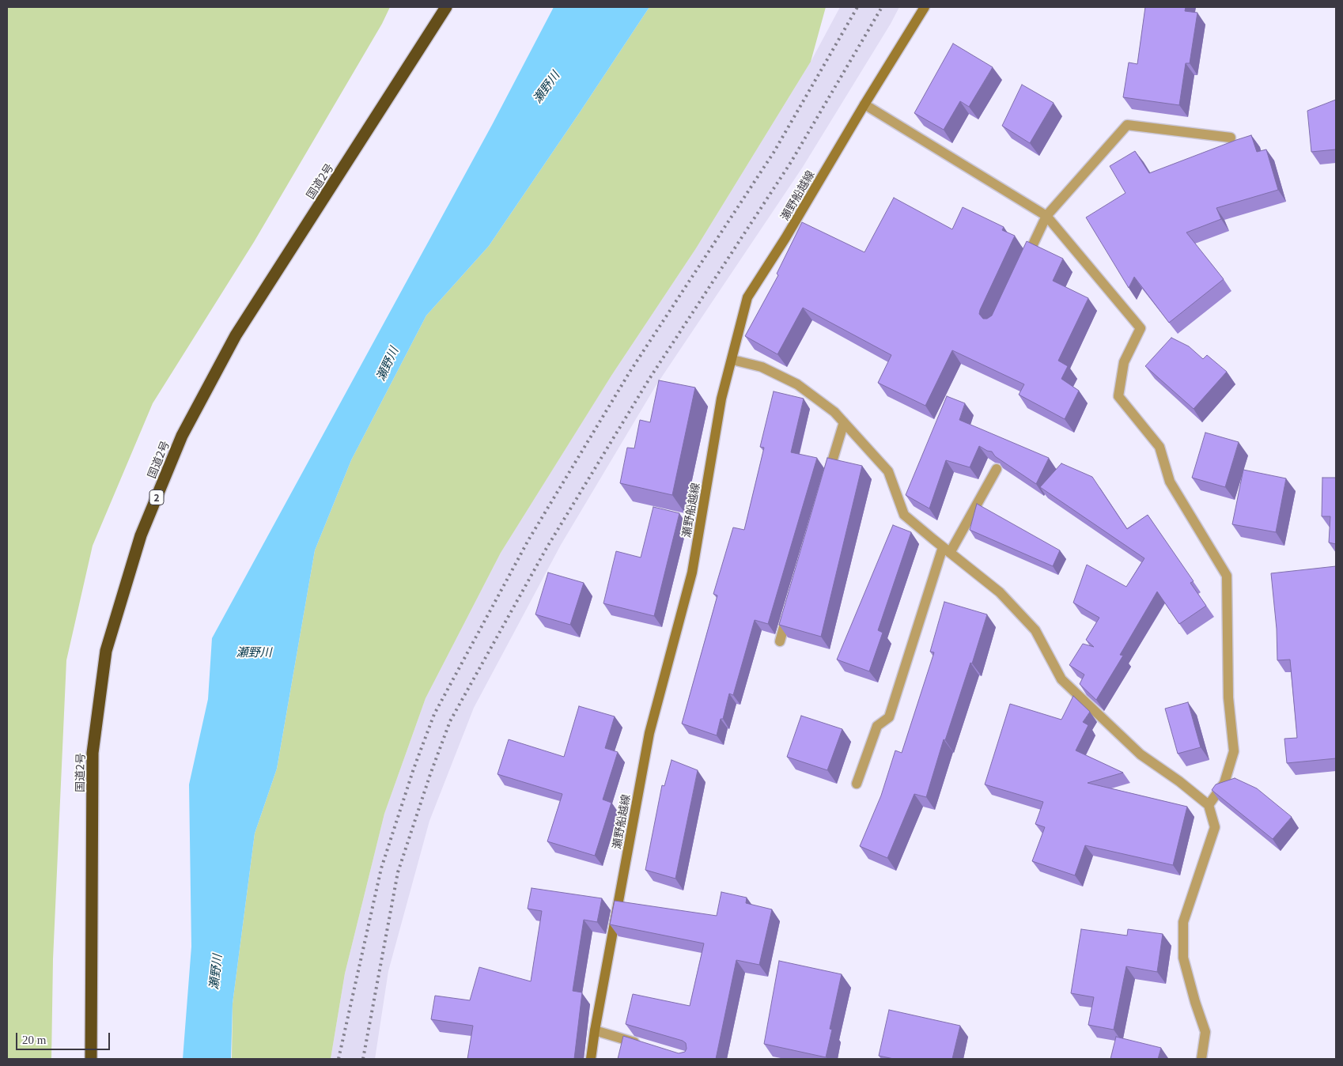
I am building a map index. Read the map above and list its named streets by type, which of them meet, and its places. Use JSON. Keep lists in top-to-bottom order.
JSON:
{
  "streets": {
    "highway": ["国道2号", "2"],
    "main road": ["瀬野船越線"]
  },
  "water": ["瀬野川"],
  "scale_bar": "20 m"
}
